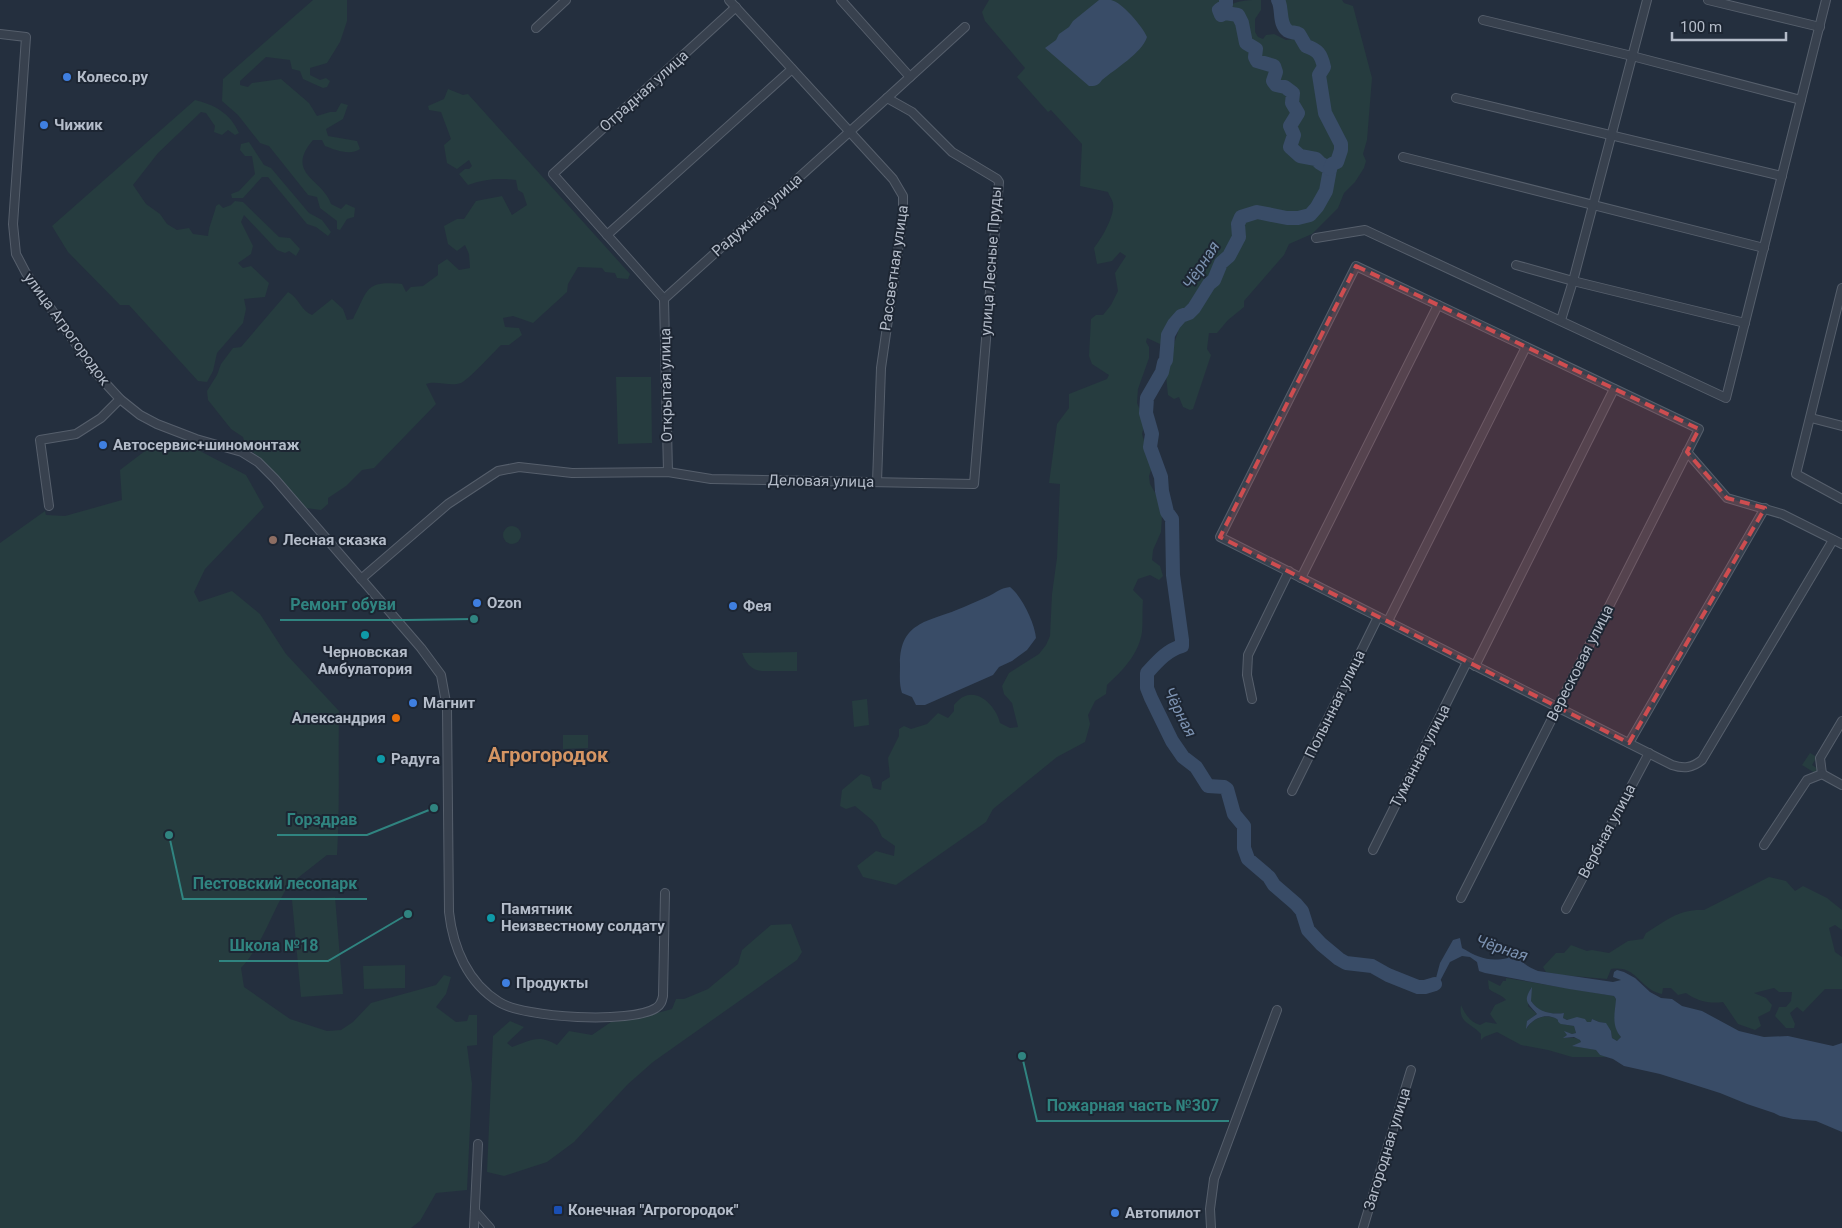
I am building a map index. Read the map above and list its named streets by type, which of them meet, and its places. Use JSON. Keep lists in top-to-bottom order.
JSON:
{
  "streets": {
    "street": [
      "Отрадная улица",
      "Радужная улица",
      "улица Лесные Пруды",
      "Рассветная улица",
      "улица Агрогородок",
      "Открытая улица",
      "Деловая улица",
      "Вересковая улица",
      "Полынная улица",
      "Туманная улица",
      "Вербная улица",
      "Загородная улица"
    ]
  },
  "crossings": [
    ["Отрадная улица", "Рассветная улица"],
    ["Радужная улица", "улица Лесные Пруды"],
    ["Радужная улица", "Рассветная улица"],
    ["Радужная улица", "Открытая улица"],
    ["улица Лесные Пруды", "Деловая улица"],
    ["Рассветная улица", "Деловая улица"],
    ["улица Агрогородок", "Деловая улица"],
    ["Открытая улица", "Деловая улица"],
    ["Вересковая улица", "Туманная улица"]
  ],
  "districts": ["Агрогородок"],
  "water": ["Чёрная"],
  "places": {
    "other": [
      "Колесо.ру",
      "Чижик",
      "Автосервис+шиномонтаж",
      "Лесная сказка",
      "Ozon",
      "Фея",
      "Ремонт обуви",
      "Черновская Амбулатория",
      "Магнит",
      "Александрия",
      "Радуга",
      "Горздрав",
      "Пестовский лесопарк",
      "Школа №18",
      "Памятник Неизвестному солдату",
      "Продукты",
      "Пожарная часть №307",
      "Автопилот"
    ],
    "transit": ["Конечная \"Агрогородок\""]
  },
  "scale_bar": "100 m"
}
